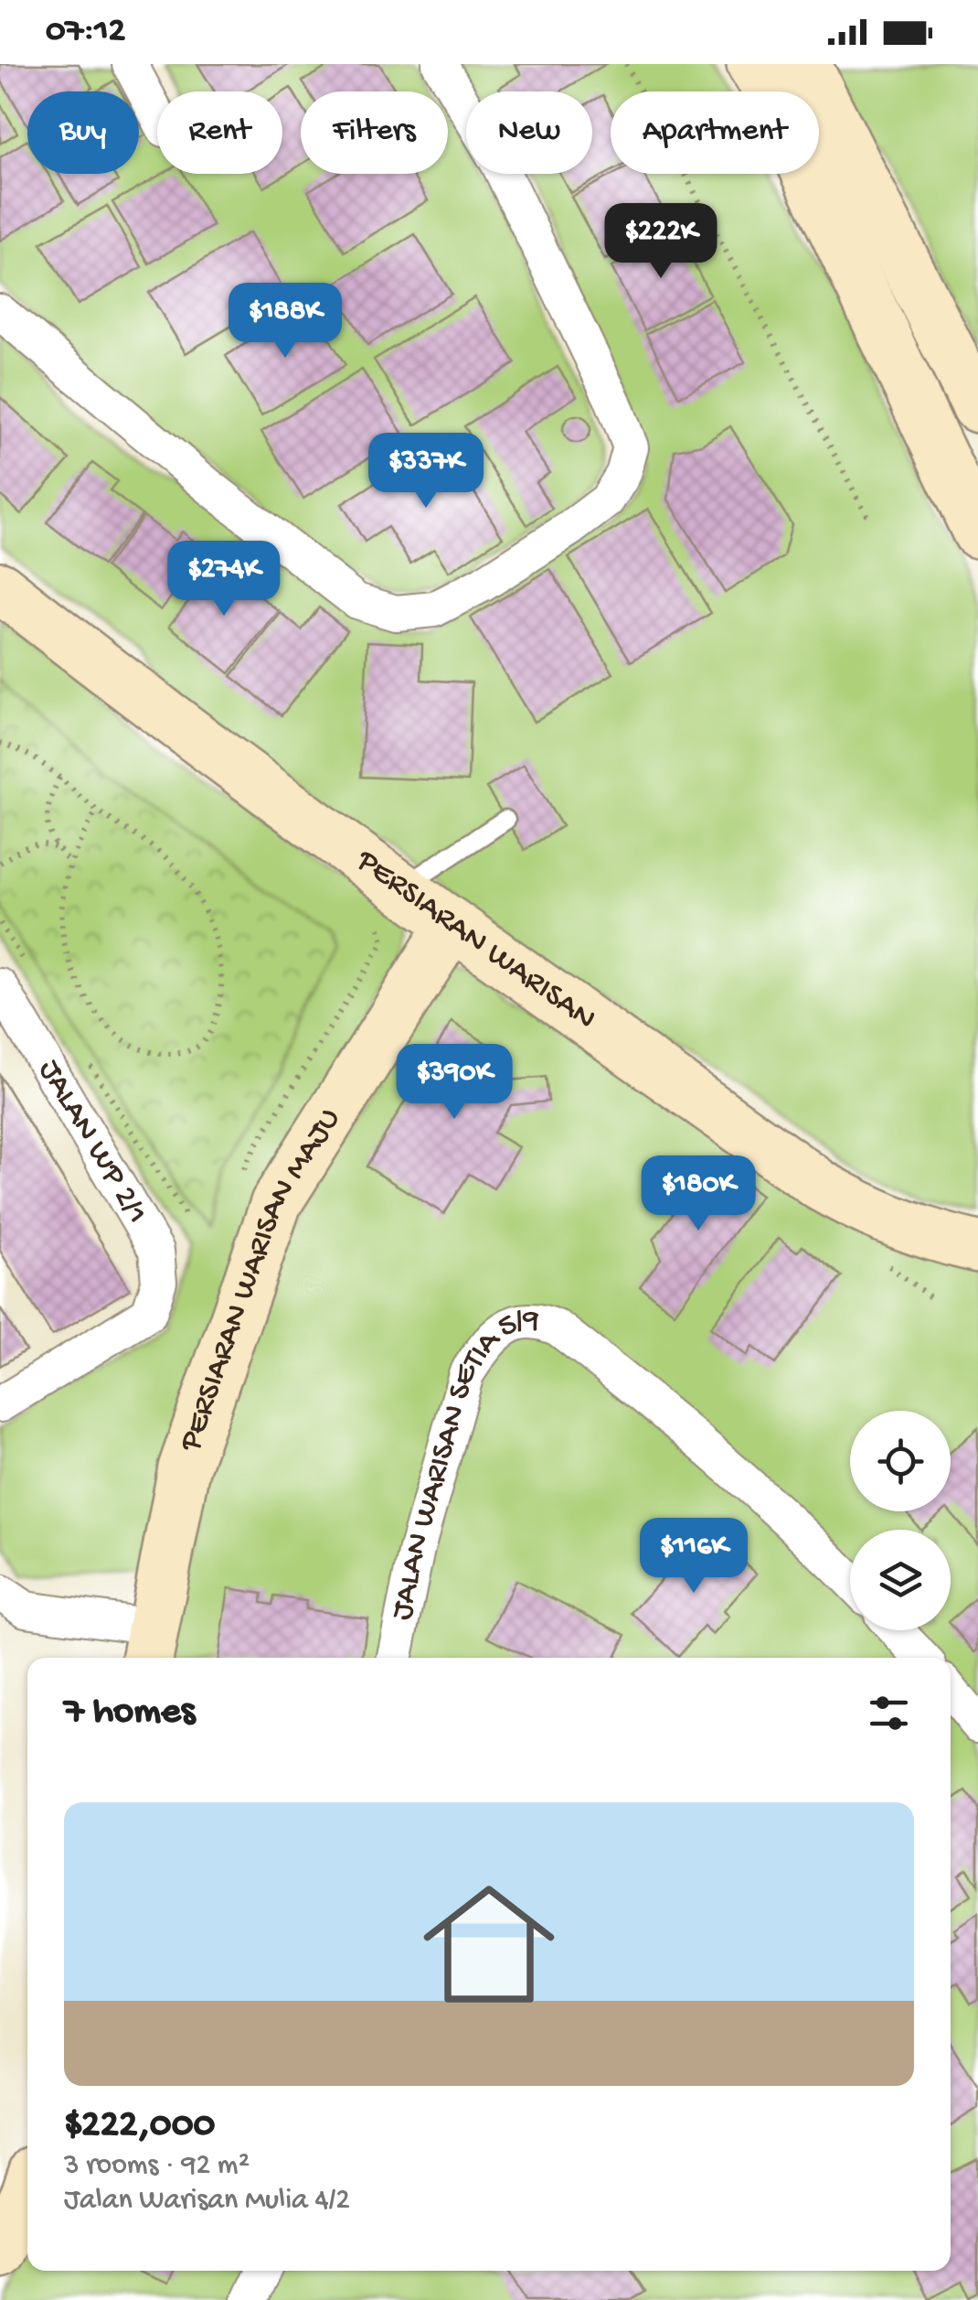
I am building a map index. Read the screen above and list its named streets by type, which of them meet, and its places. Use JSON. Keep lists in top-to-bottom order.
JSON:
{
  "streets": {
    "street": [
      "PERSIARAN WARISAN",
      "JALAN WP 2/1",
      "PERSIARAN WARISAN MAJU",
      "JALAN WARISAN SETIA 5/9"
    ]
  },
  "crossings": [
    ["PERSIARAN WARISAN", "PERSIARAN WARISAN MAJU"]
  ],
  "page": {
    "status": "07:12",
    "chip": [
      "Buy",
      "Rent",
      "Filters",
      "New",
      "Apartment"
    ],
    "price": [
      "$222K",
      "$188K",
      "$337K",
      "$274K",
      "$390K",
      "$180K",
      "$116K"
    ],
    "heading": "7 homes",
    "list": [
      {
        "name": "$222,000",
        "note": "3 rooms · 92 m² · Jalan Warisan Mulia 4/2"
      }
    ]
  }
}
